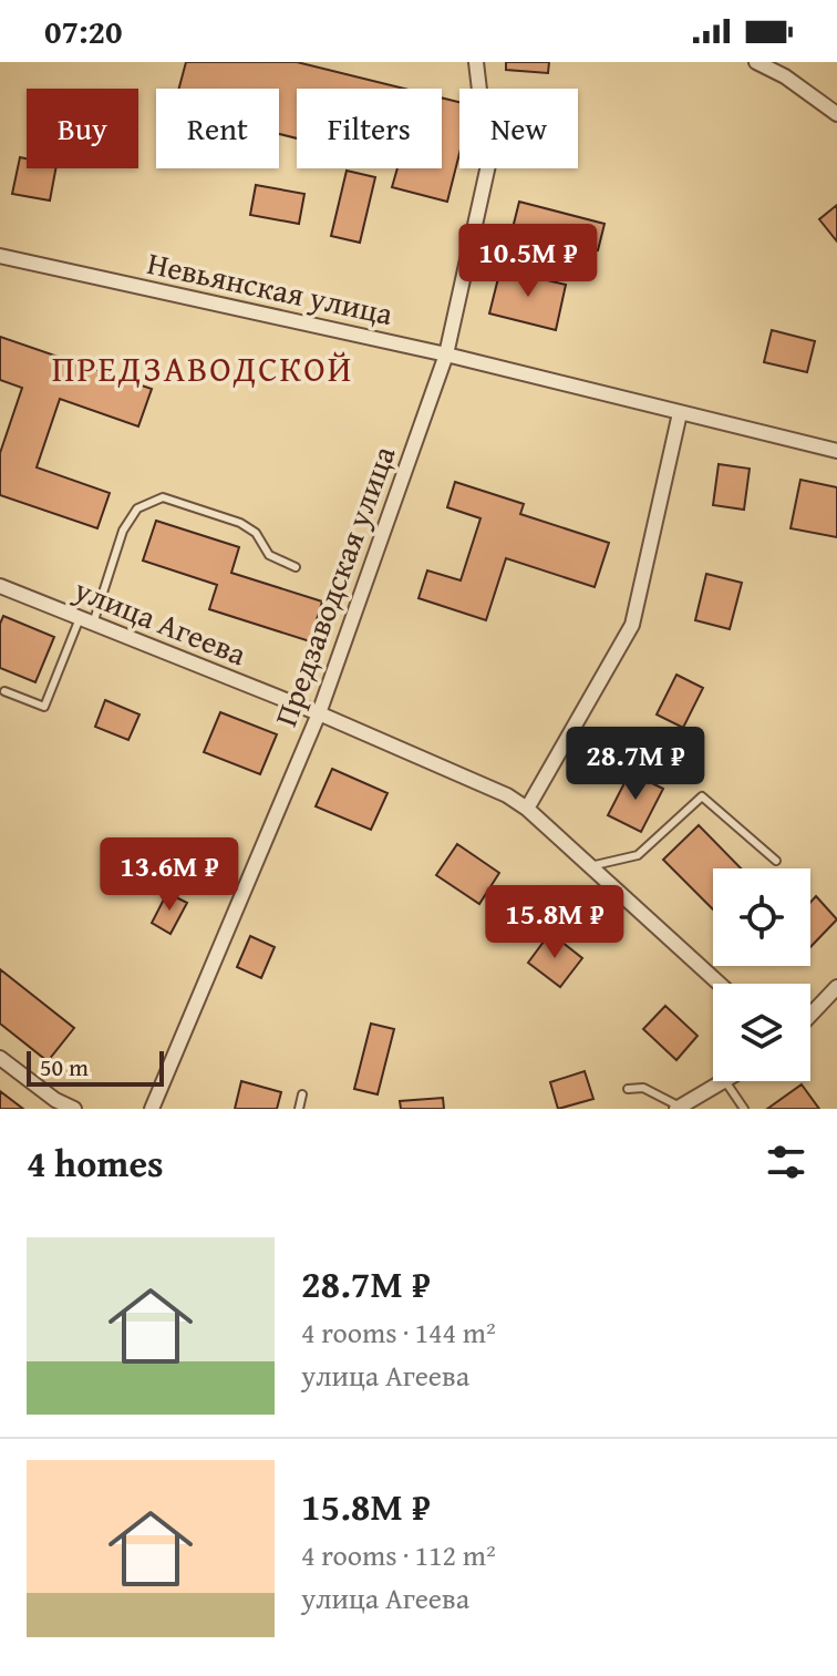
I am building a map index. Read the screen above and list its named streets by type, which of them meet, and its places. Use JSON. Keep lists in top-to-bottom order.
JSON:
{
  "streets": {
    "street": ["Невьянская улица", "Предзаводская улица", "улица Агеева"]
  },
  "crossings": [
    ["Невьянская улица", "Предзаводская улица"],
    ["Предзаводская улица", "улица Агеева"]
  ],
  "districts": ["ПРЕДЗАВОДСКОЙ"],
  "scale_bar": "50 m",
  "page": {
    "status": "07:20",
    "chip": [
      "Buy",
      "Rent",
      "Filters",
      "New"
    ],
    "price": [
      "10.5M ₽",
      "28.7M ₽",
      "13.6M ₽",
      "15.8M ₽"
    ],
    "scale": "50 m",
    "heading": "4 homes",
    "list": [
      {
        "name": "28.7M ₽",
        "note": "4 rooms · 144 m² · улица Агеева"
      },
      {
        "name": "15.8M ₽",
        "note": "4 rooms · 112 m² · улица Агеева"
      }
    ]
  }
}
